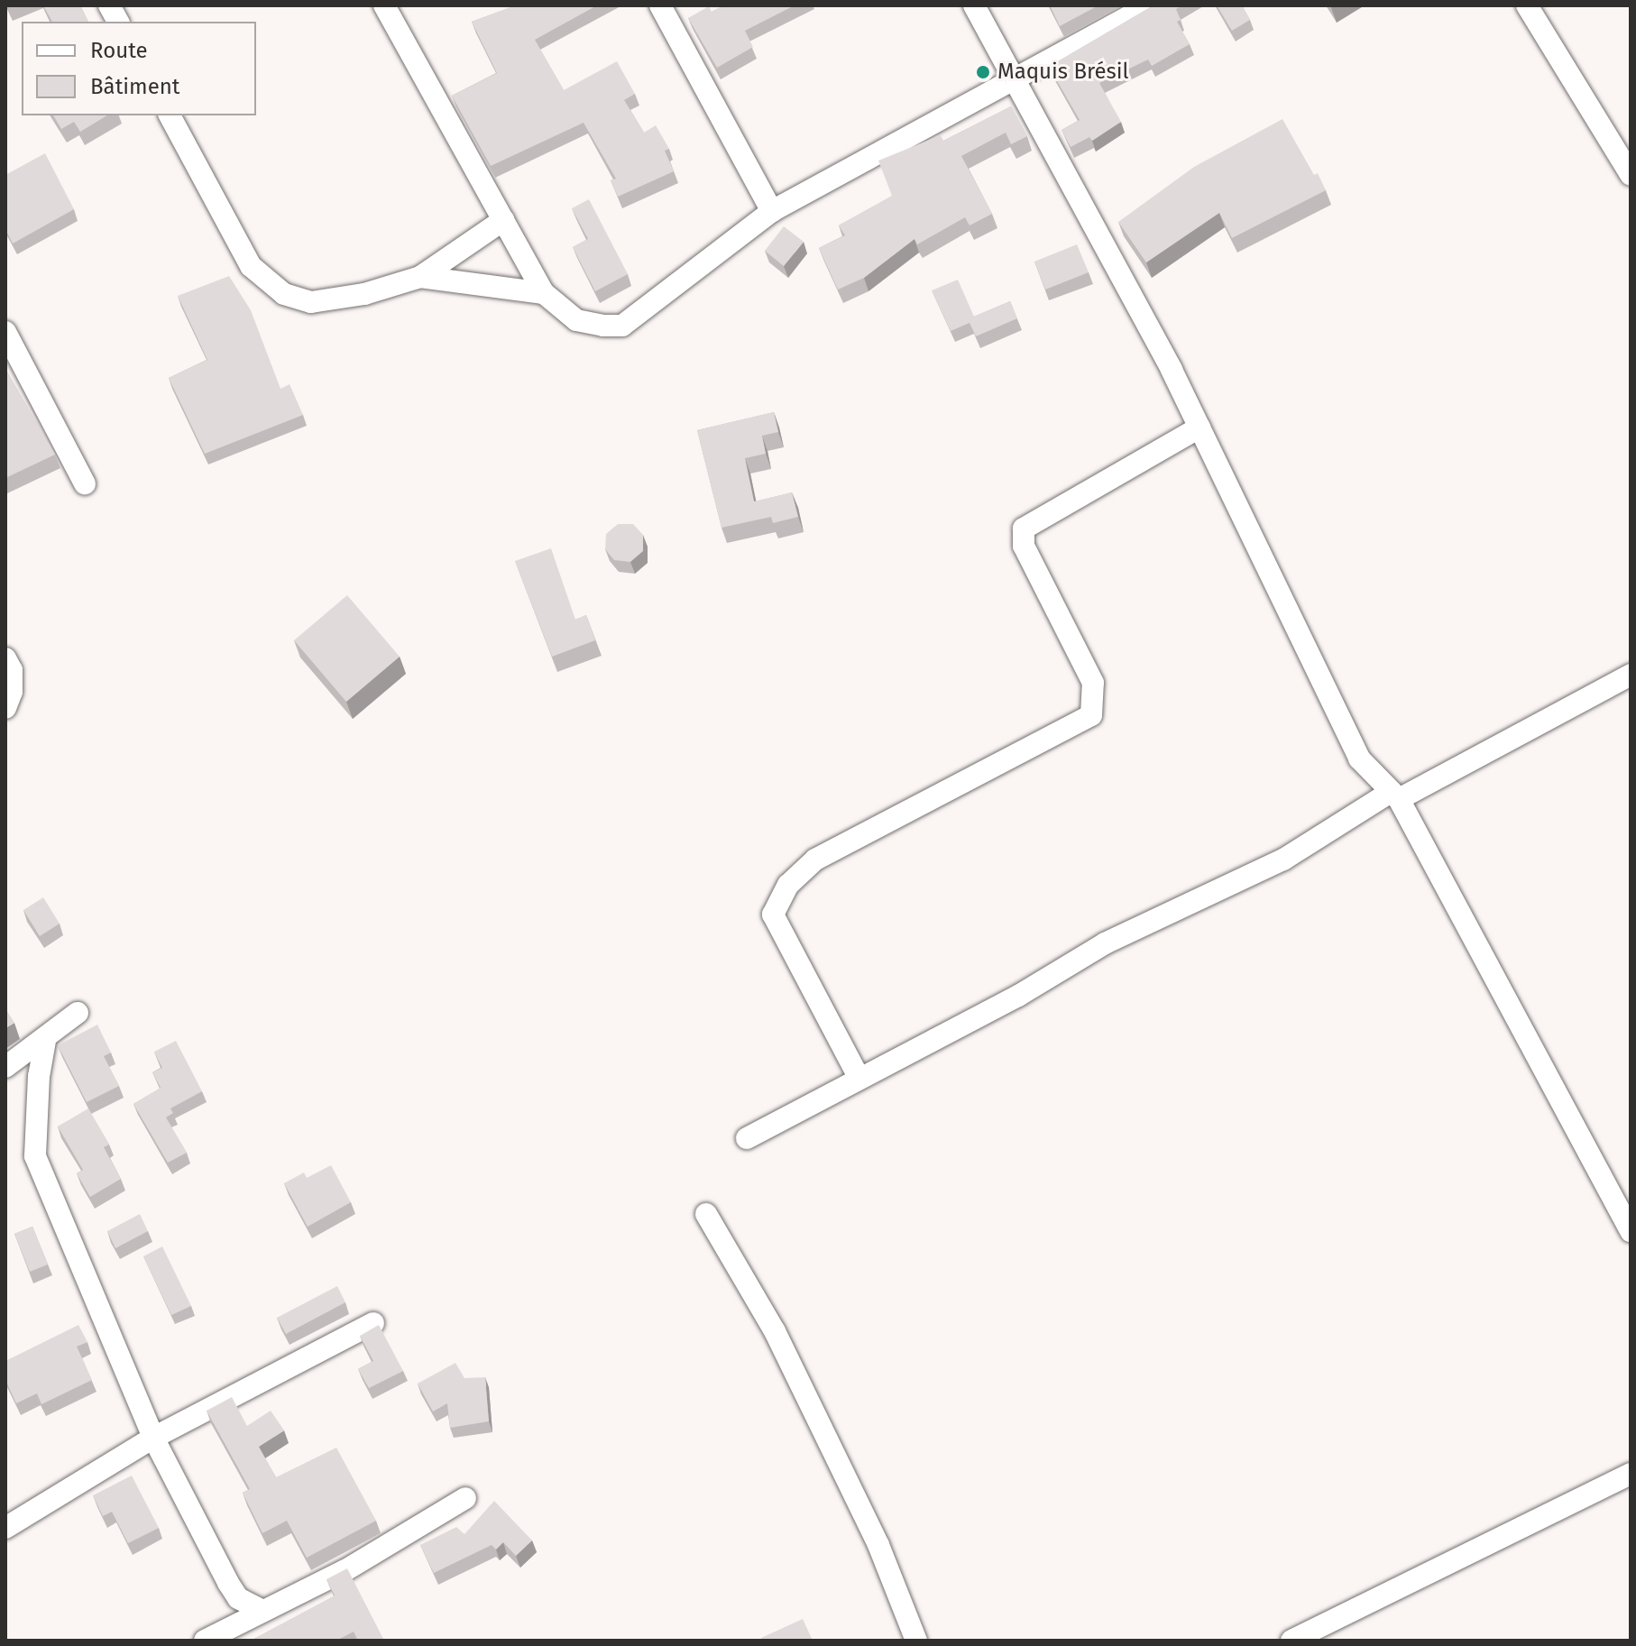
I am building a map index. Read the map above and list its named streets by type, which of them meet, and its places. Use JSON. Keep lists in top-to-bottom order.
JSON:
{
  "places": ["Maquis Brésil"],
  "legend": ["Route", "Bâtiment"]
}
